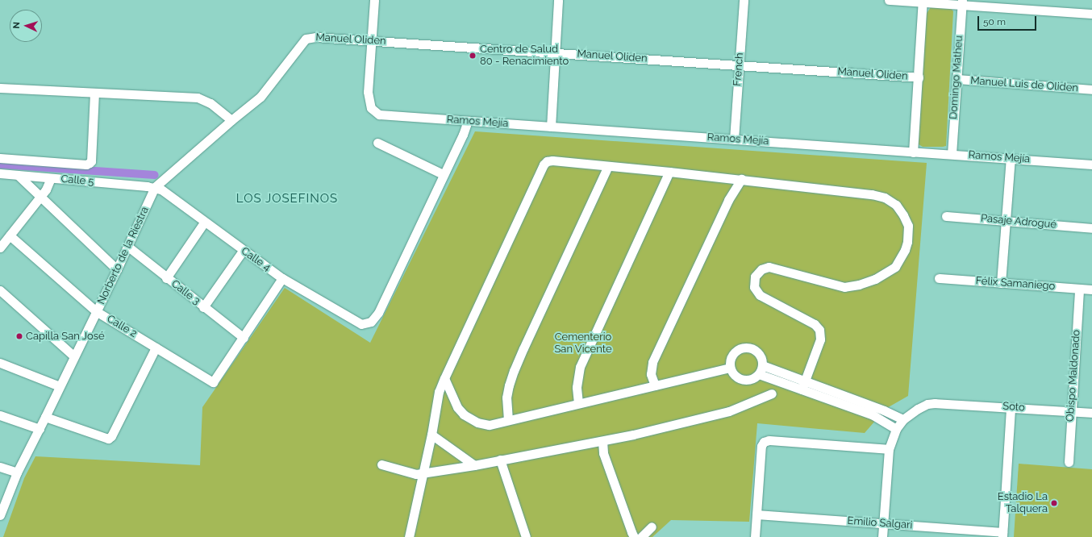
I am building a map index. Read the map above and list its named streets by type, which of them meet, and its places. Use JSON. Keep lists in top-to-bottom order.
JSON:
{
  "streets": {
    "street": [
      "Manuel Oliden",
      "French",
      "Domingo Matheu",
      "Manuel Luis de Oliden",
      "Ramos Mejía",
      "Calle 5",
      "Pasaje Adrogué",
      "Norberto de la Riestra",
      "Calle 4",
      "Félix Samaniego",
      "Calle 3",
      "Calle 2",
      "Obispo Maldonado",
      "Soto",
      "Emilio Salgari"
    ]
  },
  "crossings": [
    ["Manuel Oliden", "French"],
    ["Manuel Oliden", "Ramos Mejía"],
    ["Manuel Oliden", "Norberto de la Riestra"],
    ["French", "Ramos Mejía"],
    ["Domingo Matheu", "Manuel Luis de Oliden"],
    ["Domingo Matheu", "Ramos Mejía"],
    ["Calle 5", "Norberto de la Riestra"],
    ["Calle 5", "Calle 4"],
    ["Norberto de la Riestra", "Calle 4"],
    ["Norberto de la Riestra", "Calle 3"],
    ["Norberto de la Riestra", "Calle 2"],
    ["Félix Samaniego", "Obispo Maldonado"],
    ["Calle 3", "Calle 2"],
    ["Obispo Maldonado", "Soto"]
  ],
  "districts": ["LOS JOSEFINOS"],
  "parks": ["Cementerio San Vicente"],
  "places": ["Centro de Salud 80 - Renacimiento", "Capilla San José", "Estadio La Talquera"],
  "scale_bar": "50 m",
  "north": "left"
}
